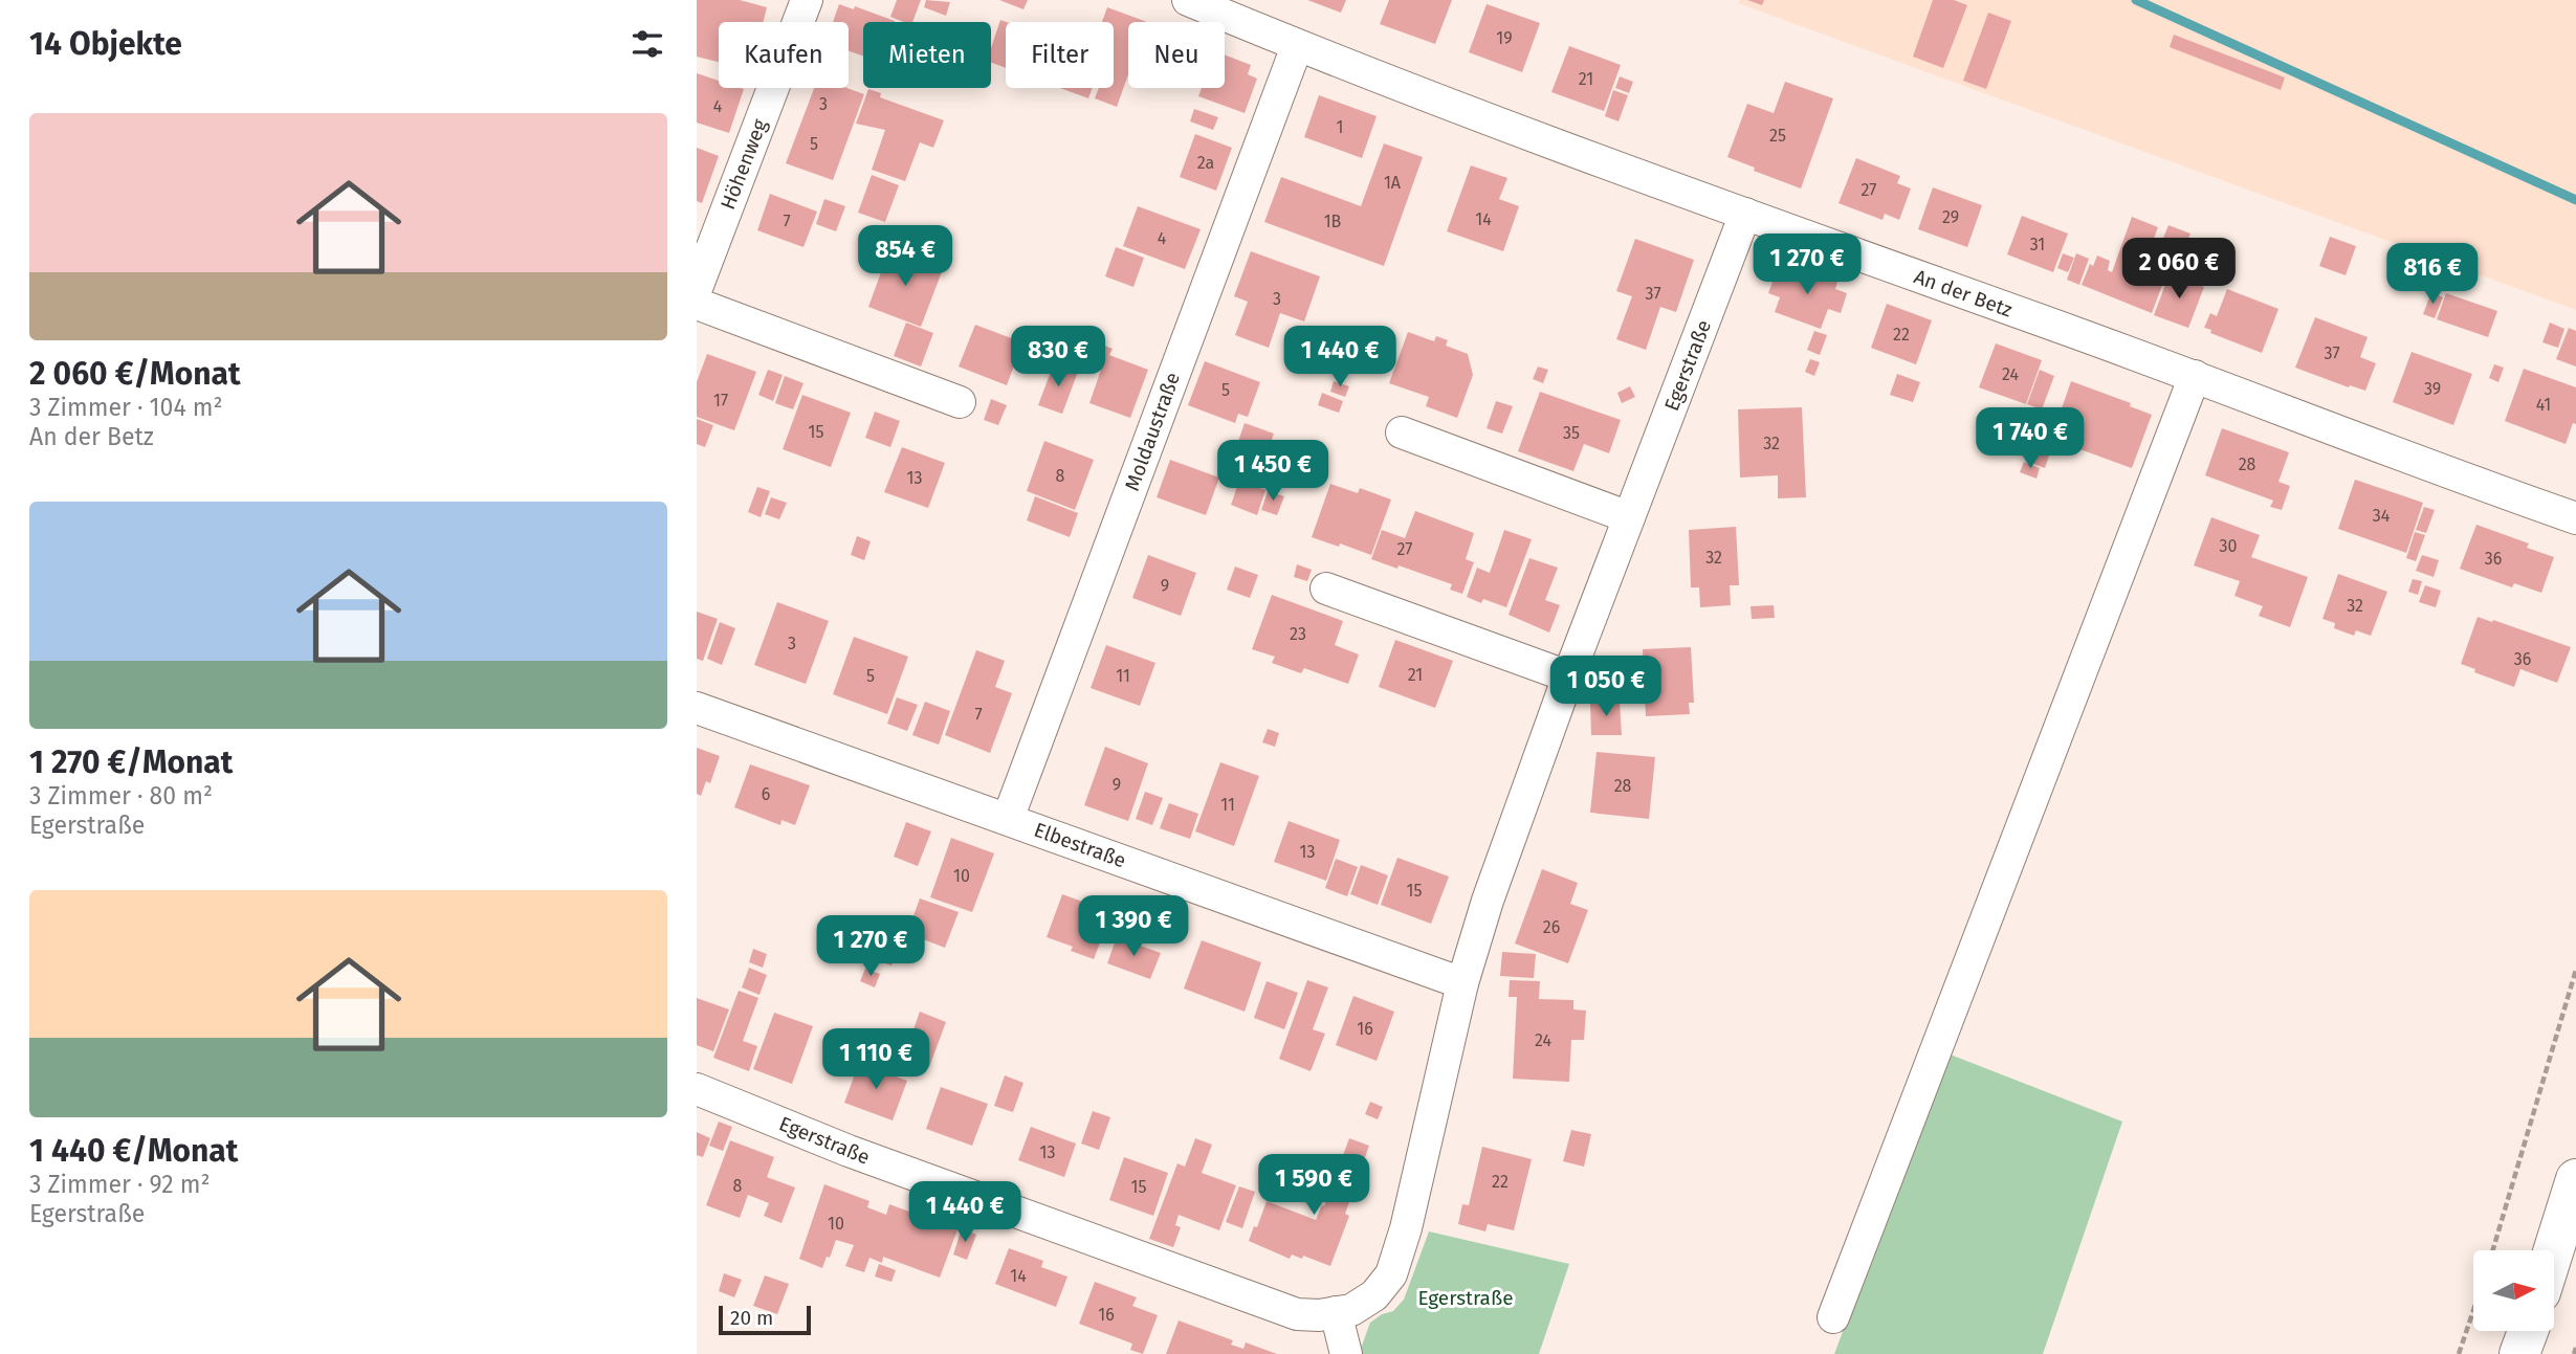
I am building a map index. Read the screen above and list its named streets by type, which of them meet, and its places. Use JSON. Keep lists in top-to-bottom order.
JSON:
{
  "streets": {
    "street": [
      "Höhenweg",
      "An der Betz",
      "Egerstraße",
      "Moldaustraße",
      "Elbestraße"
    ]
  },
  "crossings": [
    ["An der Betz", "Egerstraße"],
    ["An der Betz", "Moldaustraße"],
    ["Egerstraße", "Elbestraße"],
    ["Moldaustraße", "Elbestraße"]
  ],
  "parks": ["Egerstraße"],
  "house_numbers": [
    "19",
    "21",
    "3",
    "4",
    "1",
    "25",
    "5",
    "2a",
    "1A",
    "27",
    "29",
    "14",
    "7",
    "1B",
    "4",
    "31",
    "37",
    "3",
    "22",
    "37",
    "24",
    "39",
    "5",
    "17",
    "41",
    "15",
    "35",
    "32",
    "28",
    "8",
    "13",
    "34",
    "30",
    "27",
    "32",
    "36",
    "9",
    "32",
    "23",
    "3",
    "36",
    "21",
    "5",
    "11",
    "7",
    "9",
    "28",
    "6",
    "11",
    "13",
    "10",
    "15",
    "26",
    "16",
    "24",
    "13",
    "22",
    "8",
    "15",
    "10",
    "14",
    "16"
  ],
  "scale_bar": "20 m",
  "north": "right",
  "page": {
    "heading": "14 Objekte",
    "chip": [
      "Kaufen",
      "Mieten",
      "Filter",
      "Neu"
    ],
    "list": [
      {
        "name": "2 060 €/Monat",
        "note": "3 Zimmer · 104 m² · An der Betz"
      },
      {
        "name": "1 270 €/Monat",
        "note": "3 Zimmer · 80 m² · Egerstraße"
      },
      {
        "name": "1 440 €/Monat",
        "note": "3 Zimmer · 92 m² · Egerstraße"
      }
    ],
    "price": [
      "854 €",
      "1 270 €",
      "2 060 €",
      "816 €",
      "830 €",
      "1 440 €",
      "1 740 €",
      "1 450 €",
      "1 050 €",
      "1 390 €",
      "1 270 €",
      "1 110 €",
      "1 590 €",
      "1 440 €"
    ],
    "scale": "20 m"
  }
}
